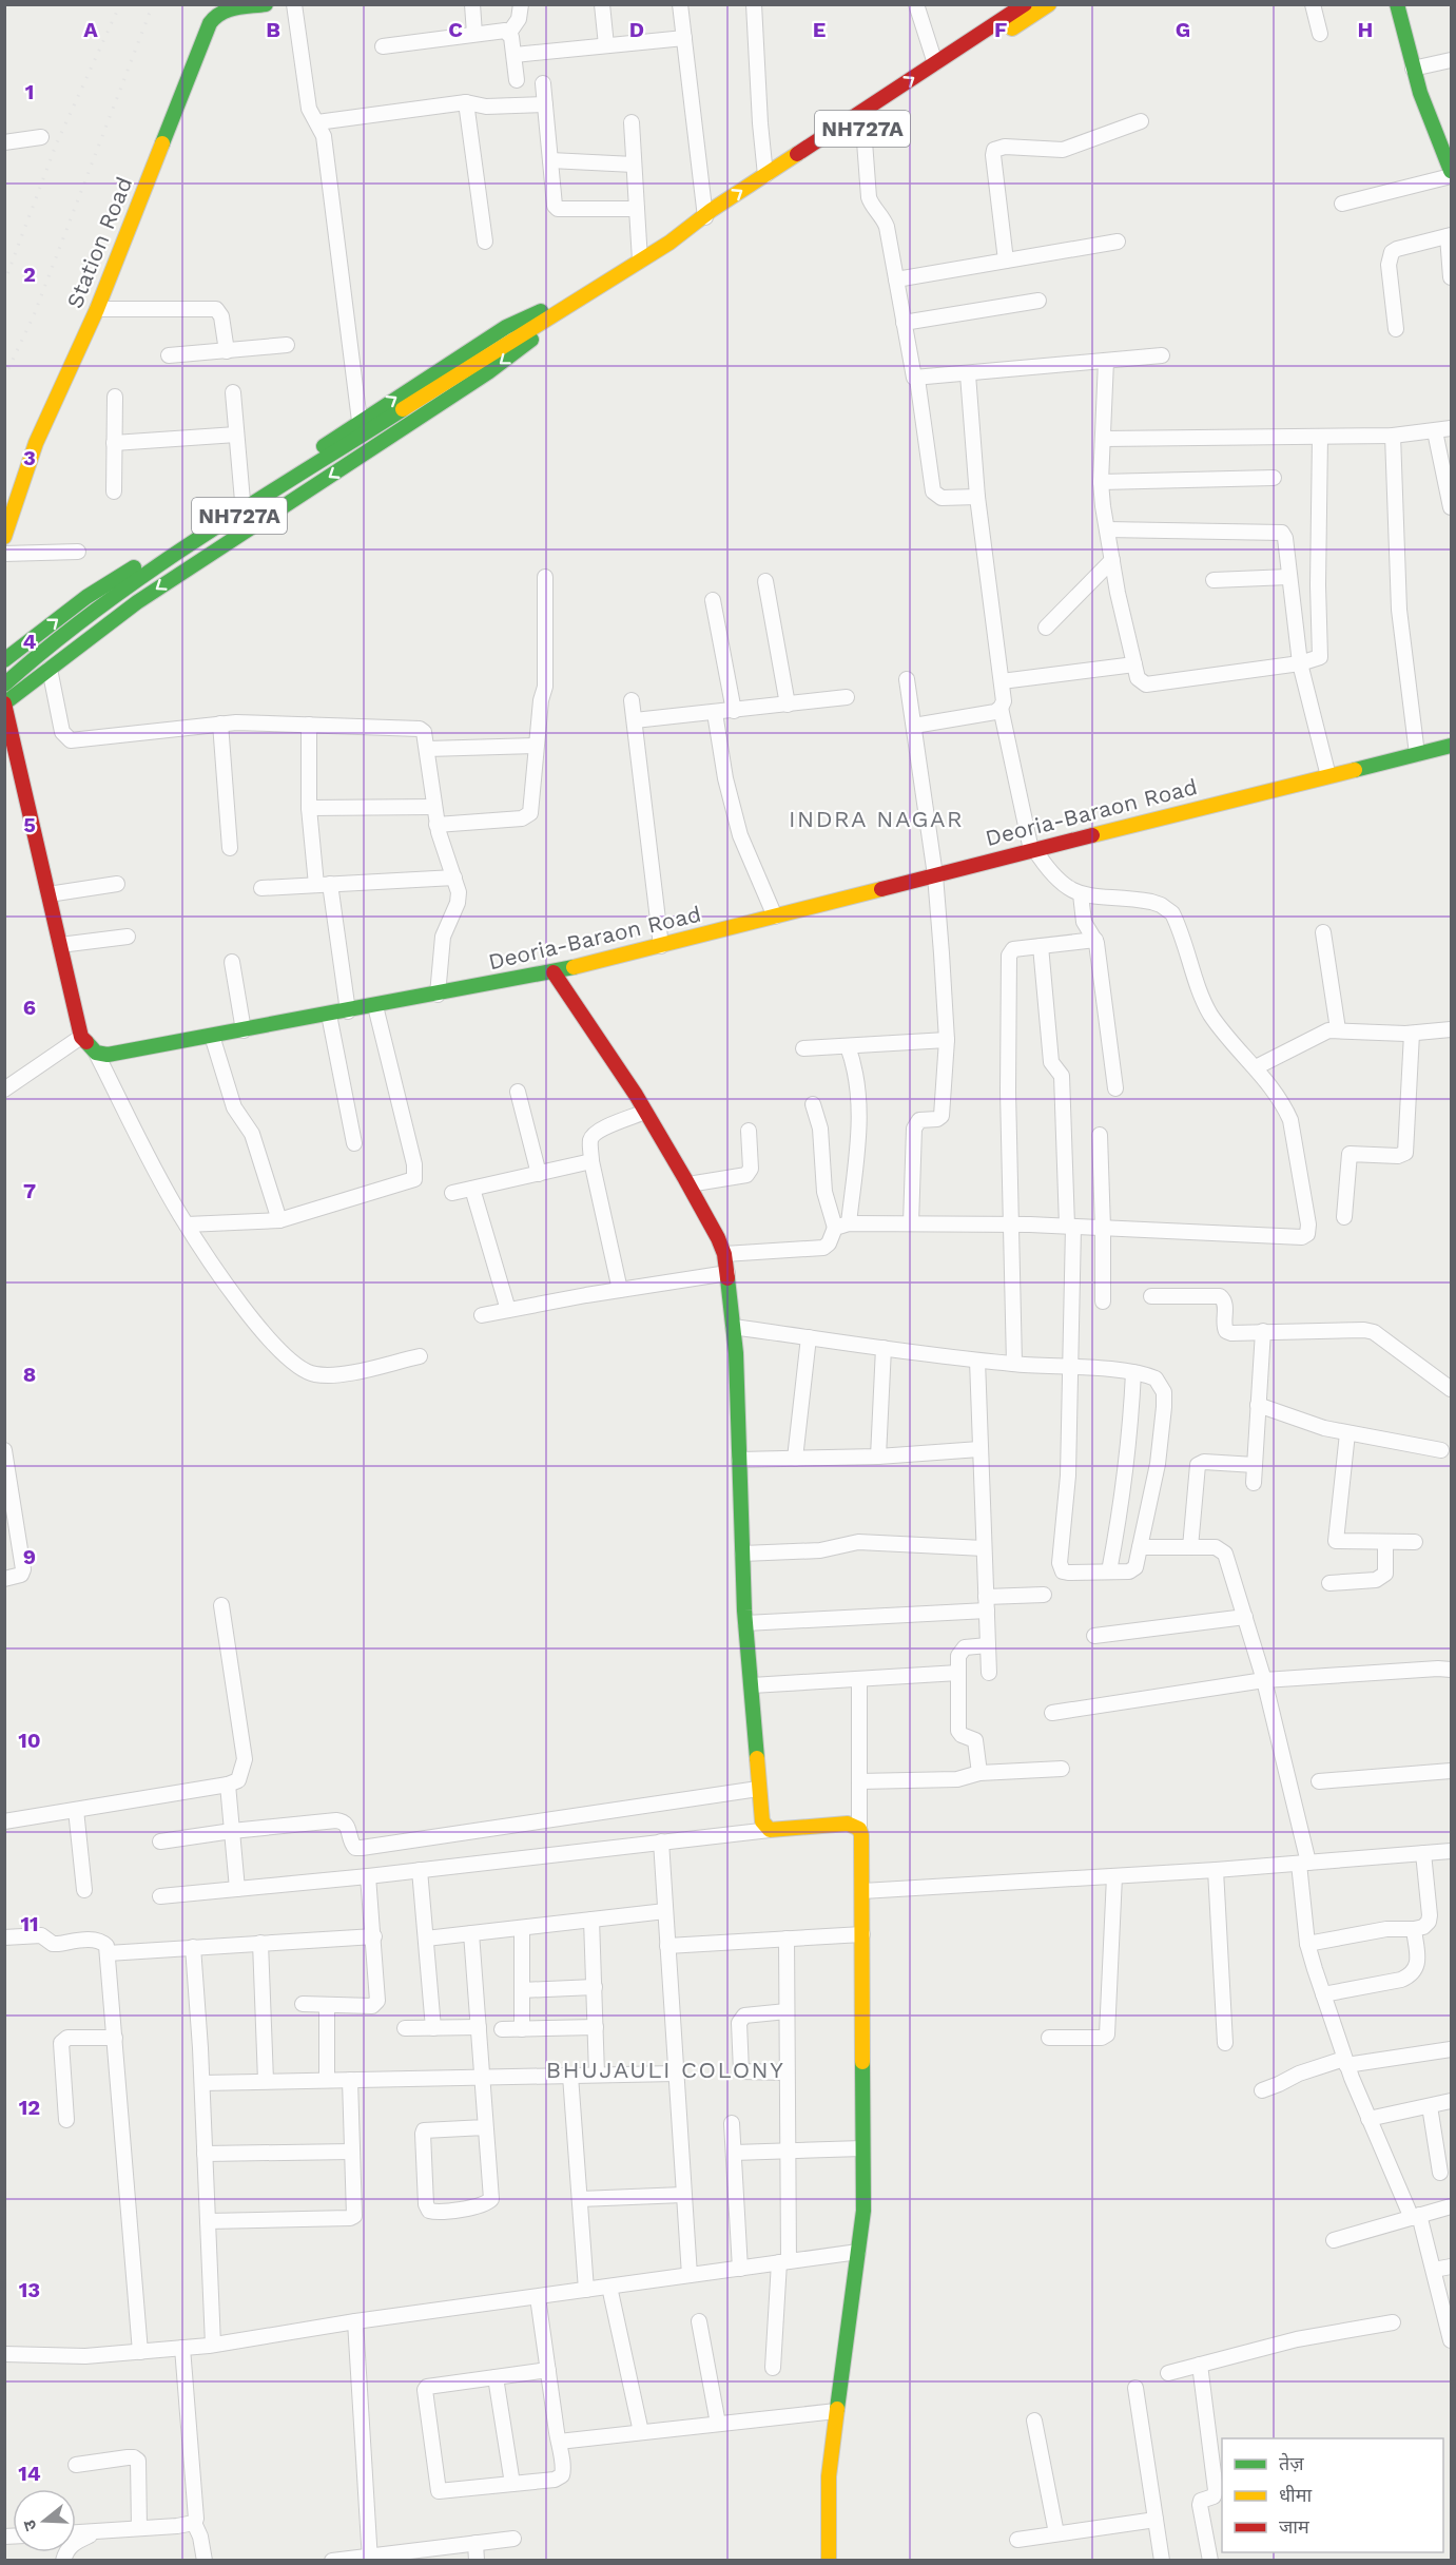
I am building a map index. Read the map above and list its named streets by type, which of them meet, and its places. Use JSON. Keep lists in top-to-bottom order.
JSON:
{
  "streets": {
    "main road": ["NH727A", "Station Road", "Deoria-Baraon Road"]
  },
  "districts": ["INDRA NAGAR", "BHUJAULI COLONY"],
  "legend": ["तेज़", "धीमा", "जाम"],
  "north": "left",
  "grid": {
    "columns": [
      "A",
      "B",
      "C",
      "D",
      "E",
      "F",
      "G",
      "H"
    ],
    "rows": [
      "1",
      "2",
      "3",
      "4",
      "5",
      "6",
      "7",
      "8",
      "9",
      "10",
      "11",
      "12",
      "13",
      "14"
    ]
  }
}
